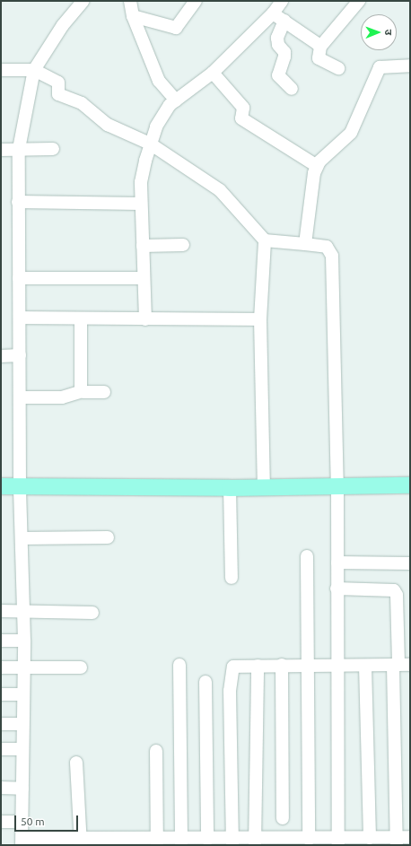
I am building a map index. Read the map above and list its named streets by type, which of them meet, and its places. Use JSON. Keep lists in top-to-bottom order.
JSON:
{
  "scale_bar": "50 m",
  "north": "right"
}
